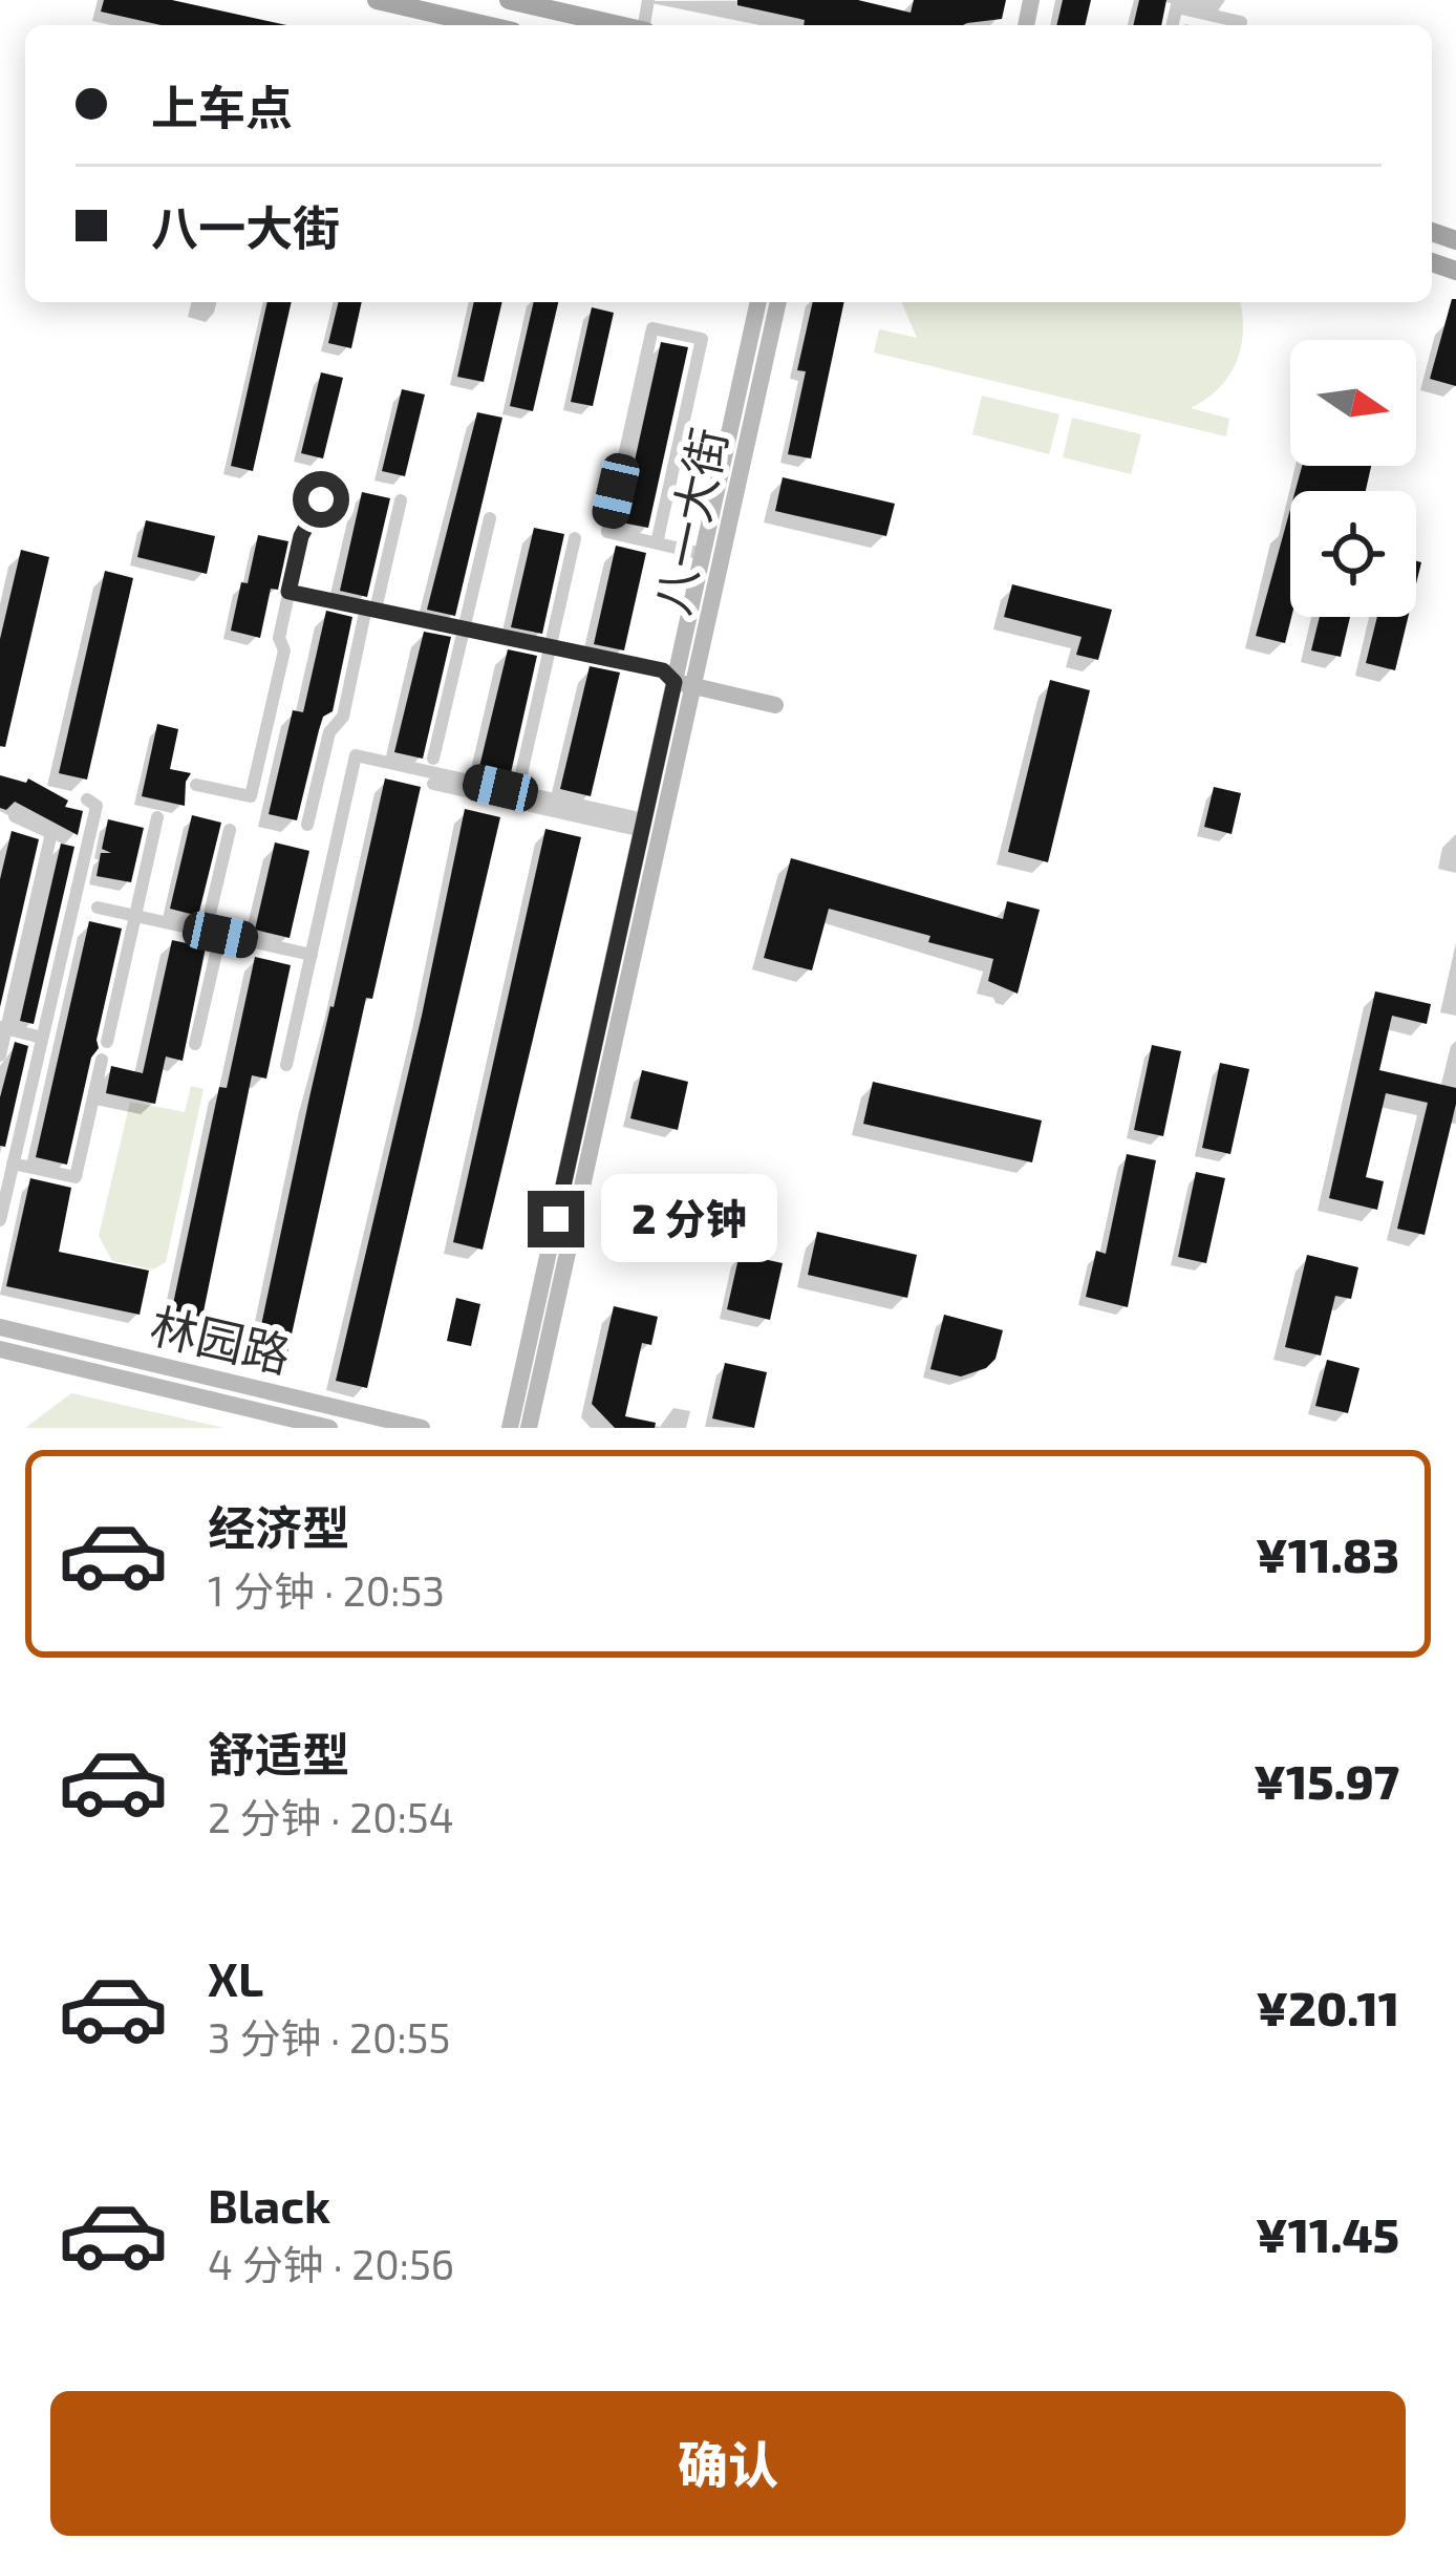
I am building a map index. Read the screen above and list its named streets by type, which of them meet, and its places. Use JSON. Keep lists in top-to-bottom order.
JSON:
{
  "streets": {
    "main road": ["八一大街", "林园路"]
  },
  "north": "right",
  "page": {
    "banner": ["上车点", "八一大街"],
    "bubble": "2 分钟",
    "list": [
      {
        "name": "经济型",
        "note": "1 分钟 · 20:53",
        "value": "¥11.83"
      },
      {
        "name": "舒适型",
        "note": "2 分钟 · 20:54",
        "value": "¥15.97"
      },
      {
        "name": "XL",
        "note": "3 分钟 · 20:55",
        "value": "¥20.11"
      },
      {
        "name": "Black",
        "note": "4 分钟 · 20:56",
        "value": "¥11.45"
      }
    ],
    "buttons": "确认"
  }
}
